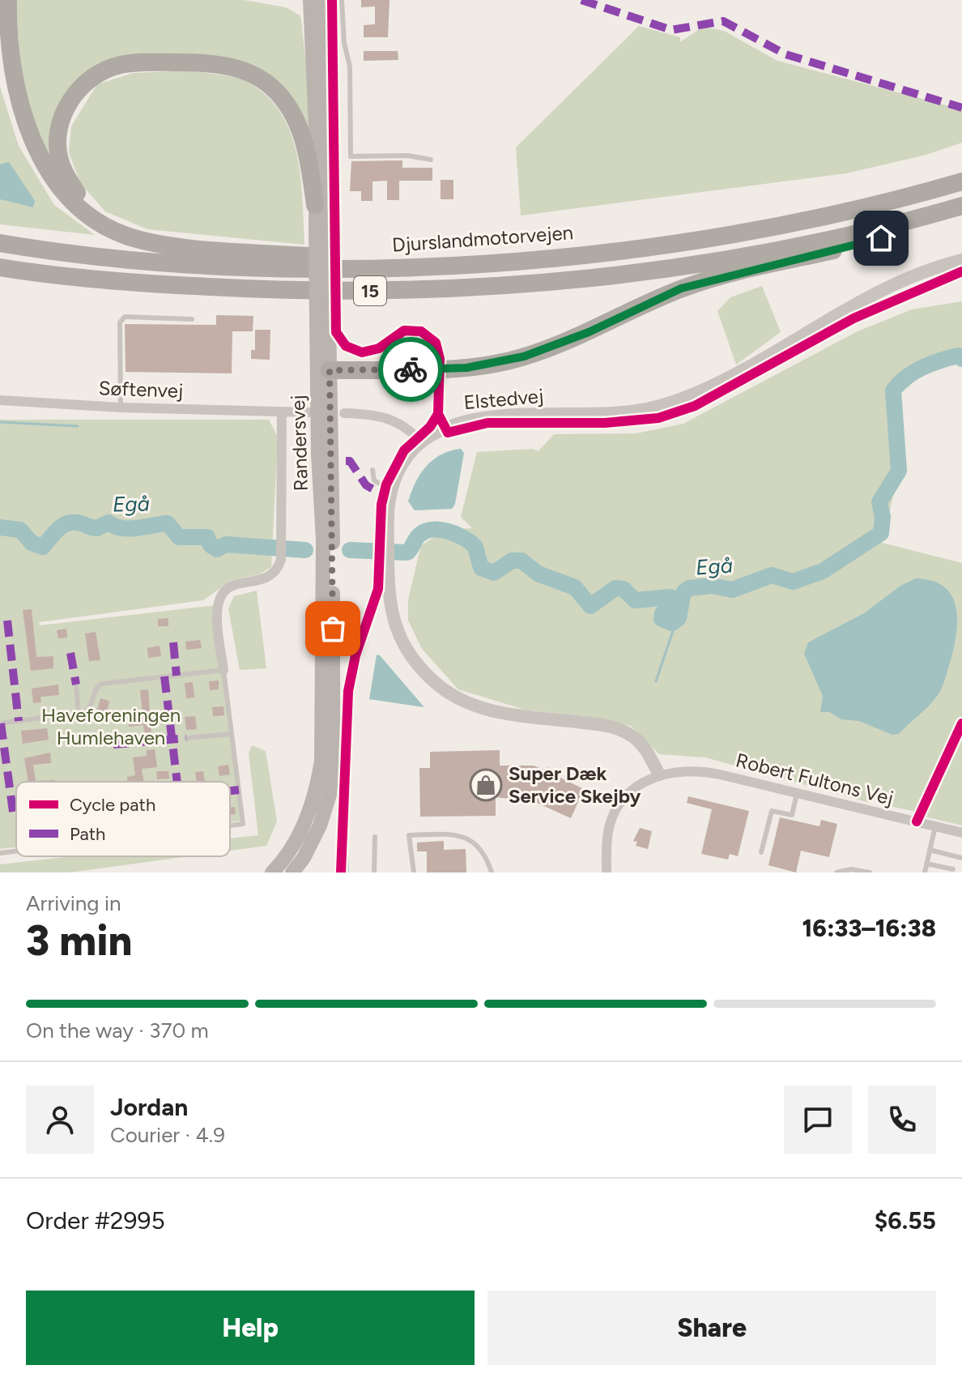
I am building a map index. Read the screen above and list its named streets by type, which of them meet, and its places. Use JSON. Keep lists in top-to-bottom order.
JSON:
{
  "streets": {
    "highway": ["Djurslandmotorvejen", "15"],
    "main road": ["Randersvej"],
    "street": ["Søftenvej", "Elstedvej", "Robert Fultons Vej"]
  },
  "crossings": [
    ["Elstedvej", "Robert Fultons Vej"]
  ],
  "water": ["Egå"],
  "parks": ["Haveforeningen Humlehaven"],
  "places": {
    "shop": ["Super Dæk Service Skejby"]
  },
  "legend": ["Cycle path", "Path"],
  "page": {
    "heading": ["3 min", "Arriving in", "16:33–16:38"],
    "panel": [
      "Jordan",
      "Courier · 4.9",
      "Order #2995",
      "$6.55"
    ],
    "bar": "On the way · 370 m",
    "buttons": ["Help", "Share"]
  }
}
